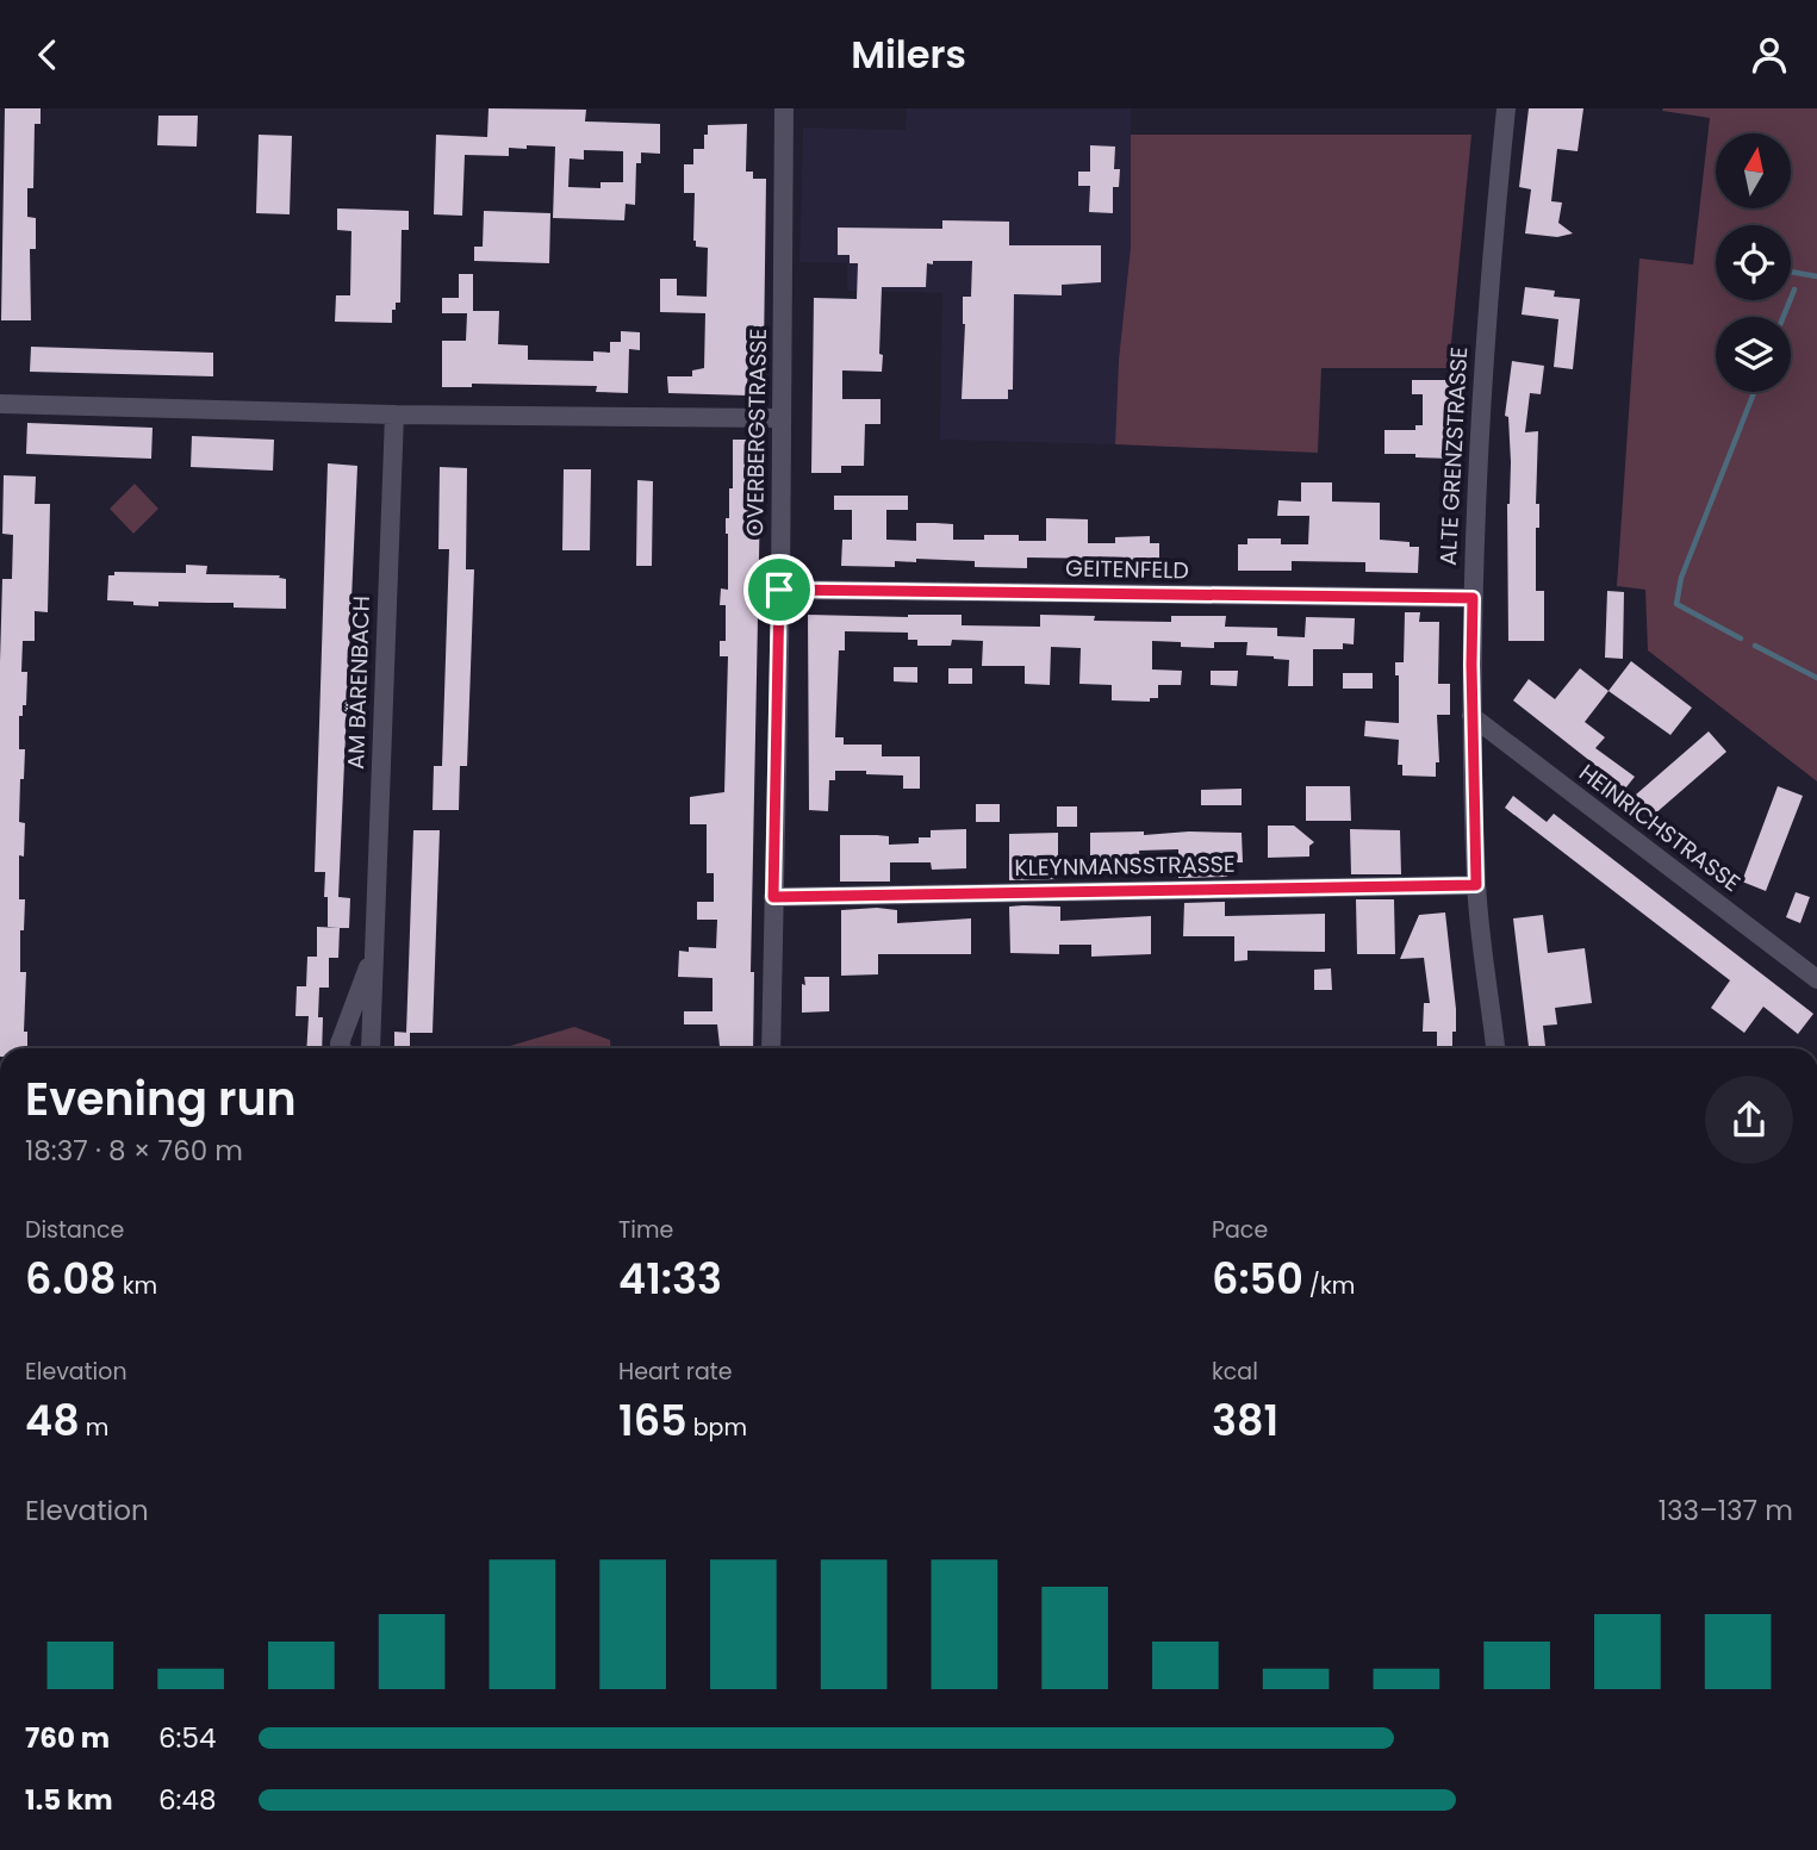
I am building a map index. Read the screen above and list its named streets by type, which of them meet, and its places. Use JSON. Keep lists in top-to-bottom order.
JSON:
{
  "streets": {
    "street": [
      "OVERBERGSTRASSE",
      "ALTE GRENZSTRASSE",
      "GEITENFELD",
      "AM BÄRENBACH",
      "HEINRICHSTRASSE",
      "KLEYNMANSSTRASSE"
    ]
  },
  "crossings": [
    ["OVERBERGSTRASSE", "GEITENFELD"],
    ["OVERBERGSTRASSE", "KLEYNMANSSTRASSE"],
    ["ALTE GRENZSTRASSE", "GEITENFELD"],
    ["ALTE GRENZSTRASSE", "HEINRICHSTRASSE"],
    ["ALTE GRENZSTRASSE", "KLEYNMANSSTRASSE"]
  ],
  "north": "top",
  "page": {
    "header": "Milers",
    "heading": ["Evening run", "18:37 · 8 × 760 m"],
    "stats": [
      ["Distance", "6.08 km"],
      ["Time", "41:33"],
      ["Pace", "6:50 /km"],
      ["Elevation", "48 m"],
      ["Heart rate", "165 bpm"],
      ["kcal", "381"]
    ],
    "chart": ["Elevation", "133–137 m"],
    "list": [
      {
        "name": "760 m",
        "note": "6:54"
      },
      {
        "name": "1.5 km",
        "note": "6:48"
      }
    ]
  }
}
